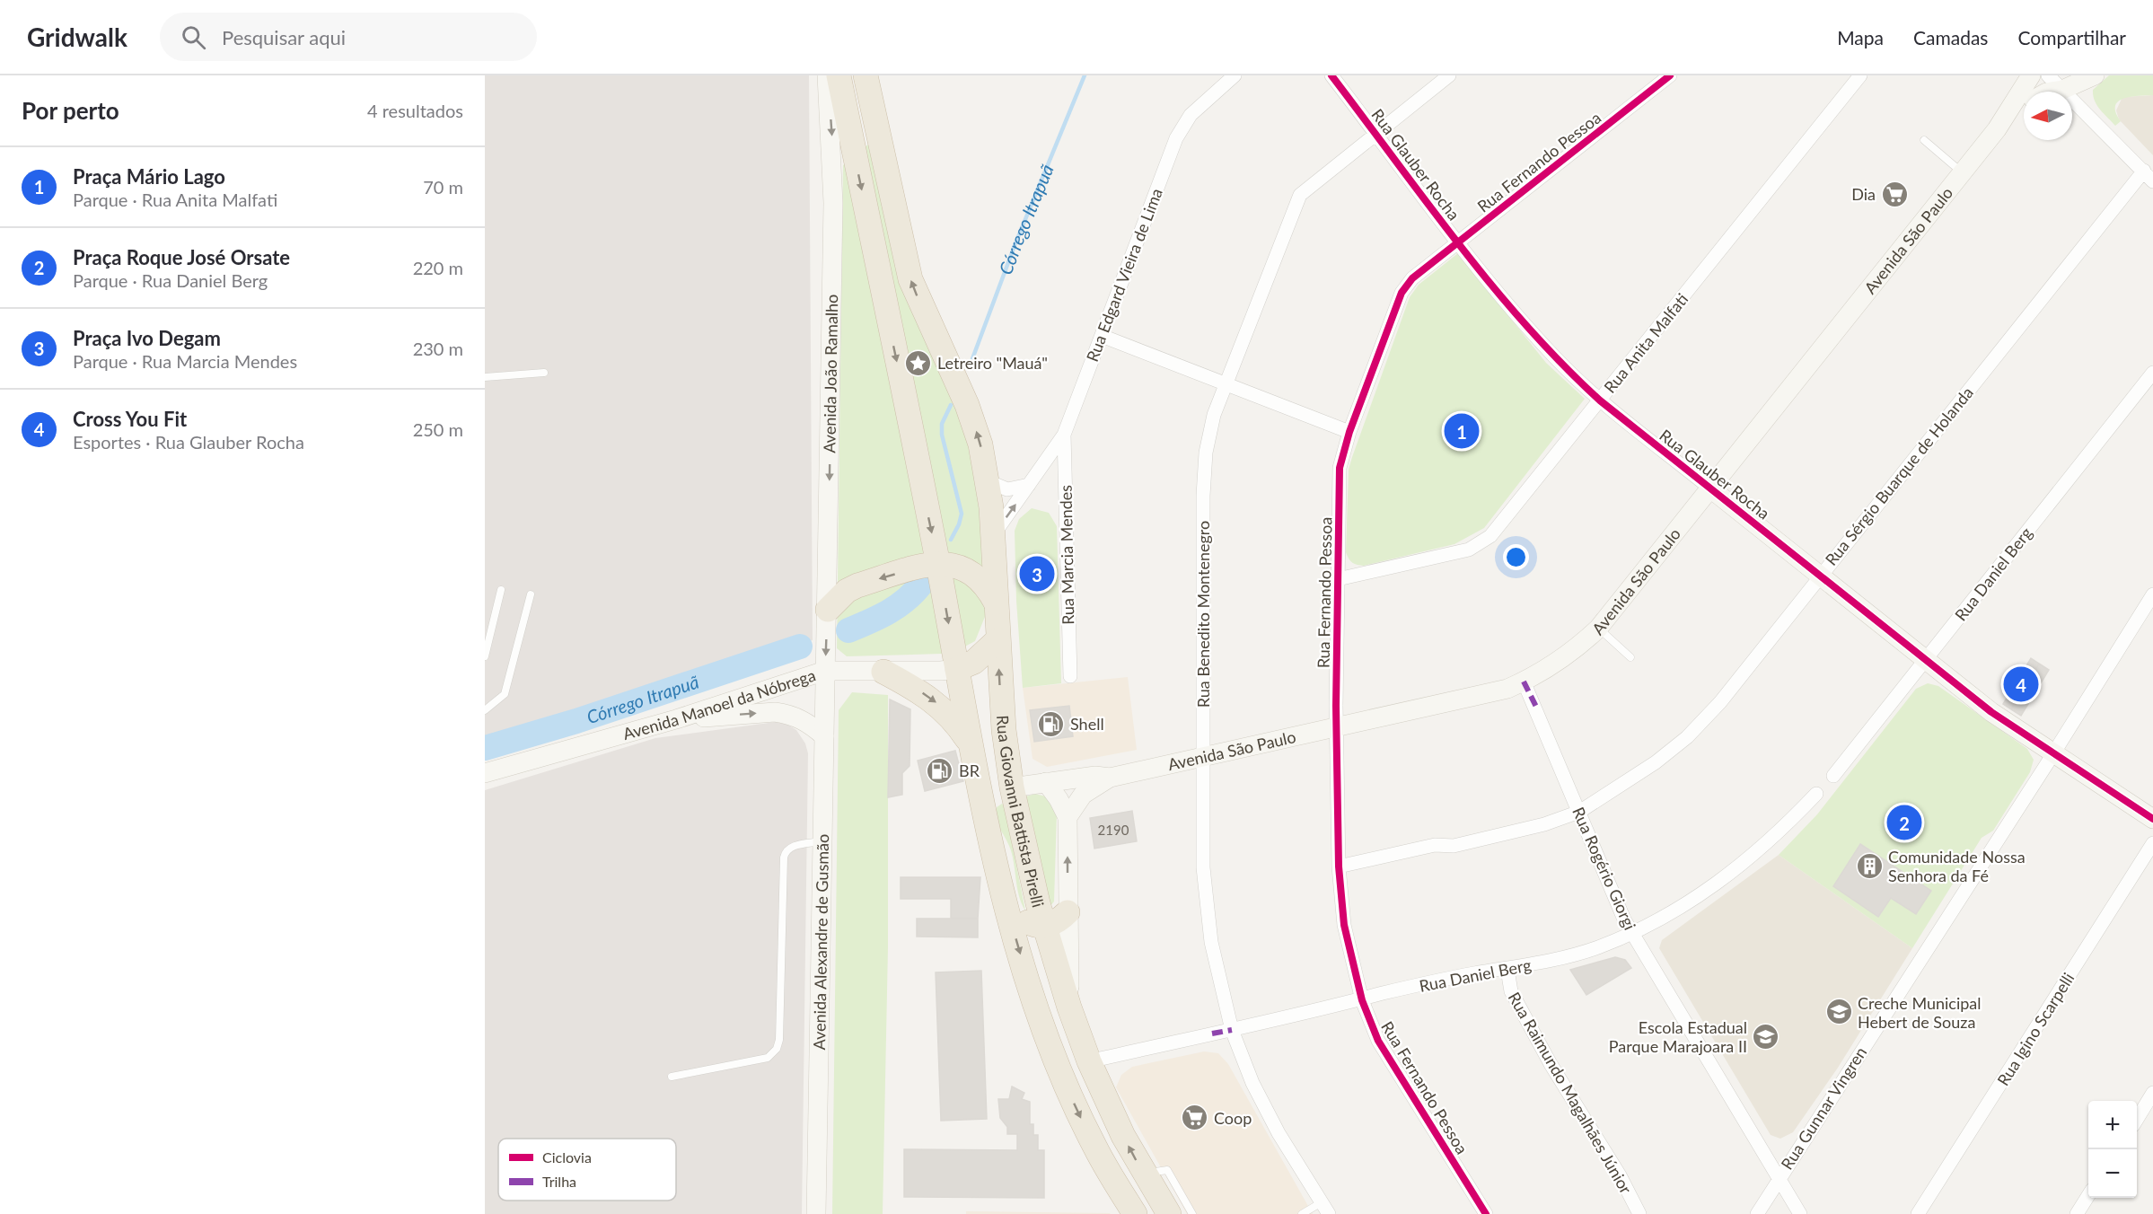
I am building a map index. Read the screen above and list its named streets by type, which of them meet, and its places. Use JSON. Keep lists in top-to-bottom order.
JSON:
{
  "streets": {
    "highway": ["Rua Giovanni Battista Pirelli"],
    "main road": [
      "Rua Glauber Rocha",
      "Avenida São Paulo",
      "Avenida João Ramalho",
      "Avenida Manoel da Nóbrega",
      "Avenida Alexandre de Gusmão"
    ],
    "street": [
      "Rua Fernando Pessoa",
      "Rua Edgard Vieira de Lima",
      "Rua Anita Malfati",
      "Rua Sérgio Buarque de Holanda",
      "Rua Marcia Mendes",
      "Rua Daniel Berg",
      "Rua Benedito Montenegro",
      "Rua Rogério Giorgi",
      "Rua Igino Scarpelli",
      "Rua Raimundo Magalhães Júnior",
      "Rua Gunnar Vingren"
    ]
  },
  "crossings": [
    ["Rua Fernando Pessoa", "Rua Glauber Rocha"],
    ["Rua Fernando Pessoa", "Avenida São Paulo"],
    ["Rua Fernando Pessoa", "Rua Anita Malfati"],
    ["Rua Fernando Pessoa", "Rua Sérgio Buarque de Holanda"],
    ["Rua Fernando Pessoa", "Rua Daniel Berg"],
    ["Rua Glauber Rocha", "Avenida São Paulo"],
    ["Rua Glauber Rocha", "Rua Anita Malfati"],
    ["Rua Glauber Rocha", "Rua Sérgio Buarque de Holanda"],
    ["Rua Glauber Rocha", "Rua Daniel Berg"],
    ["Rua Glauber Rocha", "Rua Benedito Montenegro"],
    ["Rua Glauber Rocha", "Rua Gunnar Vingren"],
    ["Avenida São Paulo", "Rua Benedito Montenegro"],
    ["Avenida São Paulo", "Rua Giovanni Battista Pirelli"],
    ["Avenida São Paulo", "Rua Rogério Giorgi"],
    ["Rua Edgard Vieira de Lima", "Rua Marcia Mendes"],
    ["Rua Edgard Vieira de Lima", "Rua Giovanni Battista Pirelli"],
    ["Avenida João Ramalho", "Avenida Manoel da Nóbrega"],
    ["Avenida João Ramalho", "Avenida Alexandre de Gusmão"],
    ["Rua Sérgio Buarque de Holanda", "Rua Rogério Giorgi"],
    ["Rua Daniel Berg", "Rua Benedito Montenegro"],
    ["Rua Daniel Berg", "Rua Giovanni Battista Pirelli"],
    ["Rua Daniel Berg", "Rua Rogério Giorgi"],
    ["Rua Daniel Berg", "Rua Raimundo Magalhães Júnior"],
    ["Avenida Manoel da Nóbrega", "Rua Giovanni Battista Pirelli"],
    ["Avenida Manoel da Nóbrega", "Avenida Alexandre de Gusmão"],
    ["Rua Rogério Giorgi", "Rua Gunnar Vingren"]
  ],
  "one_way": ["Avenida João Ramalho"],
  "water": ["Córrego Itrapuã"],
  "places": {
    "supermarket": ["Dia", "Coop"],
    "place": ["Letreiro \"Mauá\""],
    "fuel station": ["Shell", "BR"],
    "building": ["Comunidade Nossa Senhora da Fé"],
    "school or university": ["Creche Municipal Hebert de Souza", "Escola Estadual Parque Marajoara II"]
  },
  "house_numbers": ["2190"],
  "legend": ["Ciclovia", "Trilha"],
  "north": "left",
  "page": {
    "header": "Gridwalk",
    "search": "Pesquisar aqui",
    "nav": ["Mapa", "Camadas", "Compartilhar"],
    "heading": ["Por perto", "4 resultados"],
    "list": [
      {
        "mark": "1",
        "name": "Praça Mário Lago",
        "note": "Parque · Rua Anita Malfati",
        "value": "70 m"
      },
      {
        "mark": "2",
        "name": "Praça Roque José Orsate",
        "note": "Parque · Rua Daniel Berg",
        "value": "220 m"
      },
      {
        "mark": "3",
        "name": "Praça Ivo Degam",
        "note": "Parque · Rua Marcia Mendes",
        "value": "230 m"
      },
      {
        "mark": "4",
        "name": "Cross You Fit",
        "note": "Esportes · Rua Glauber Rocha",
        "value": "250 m"
      }
    ],
    "pins": [
      "1",
      "3",
      "4",
      "2"
    ],
    "map_buttons": ["+", "−"]
  }
}
